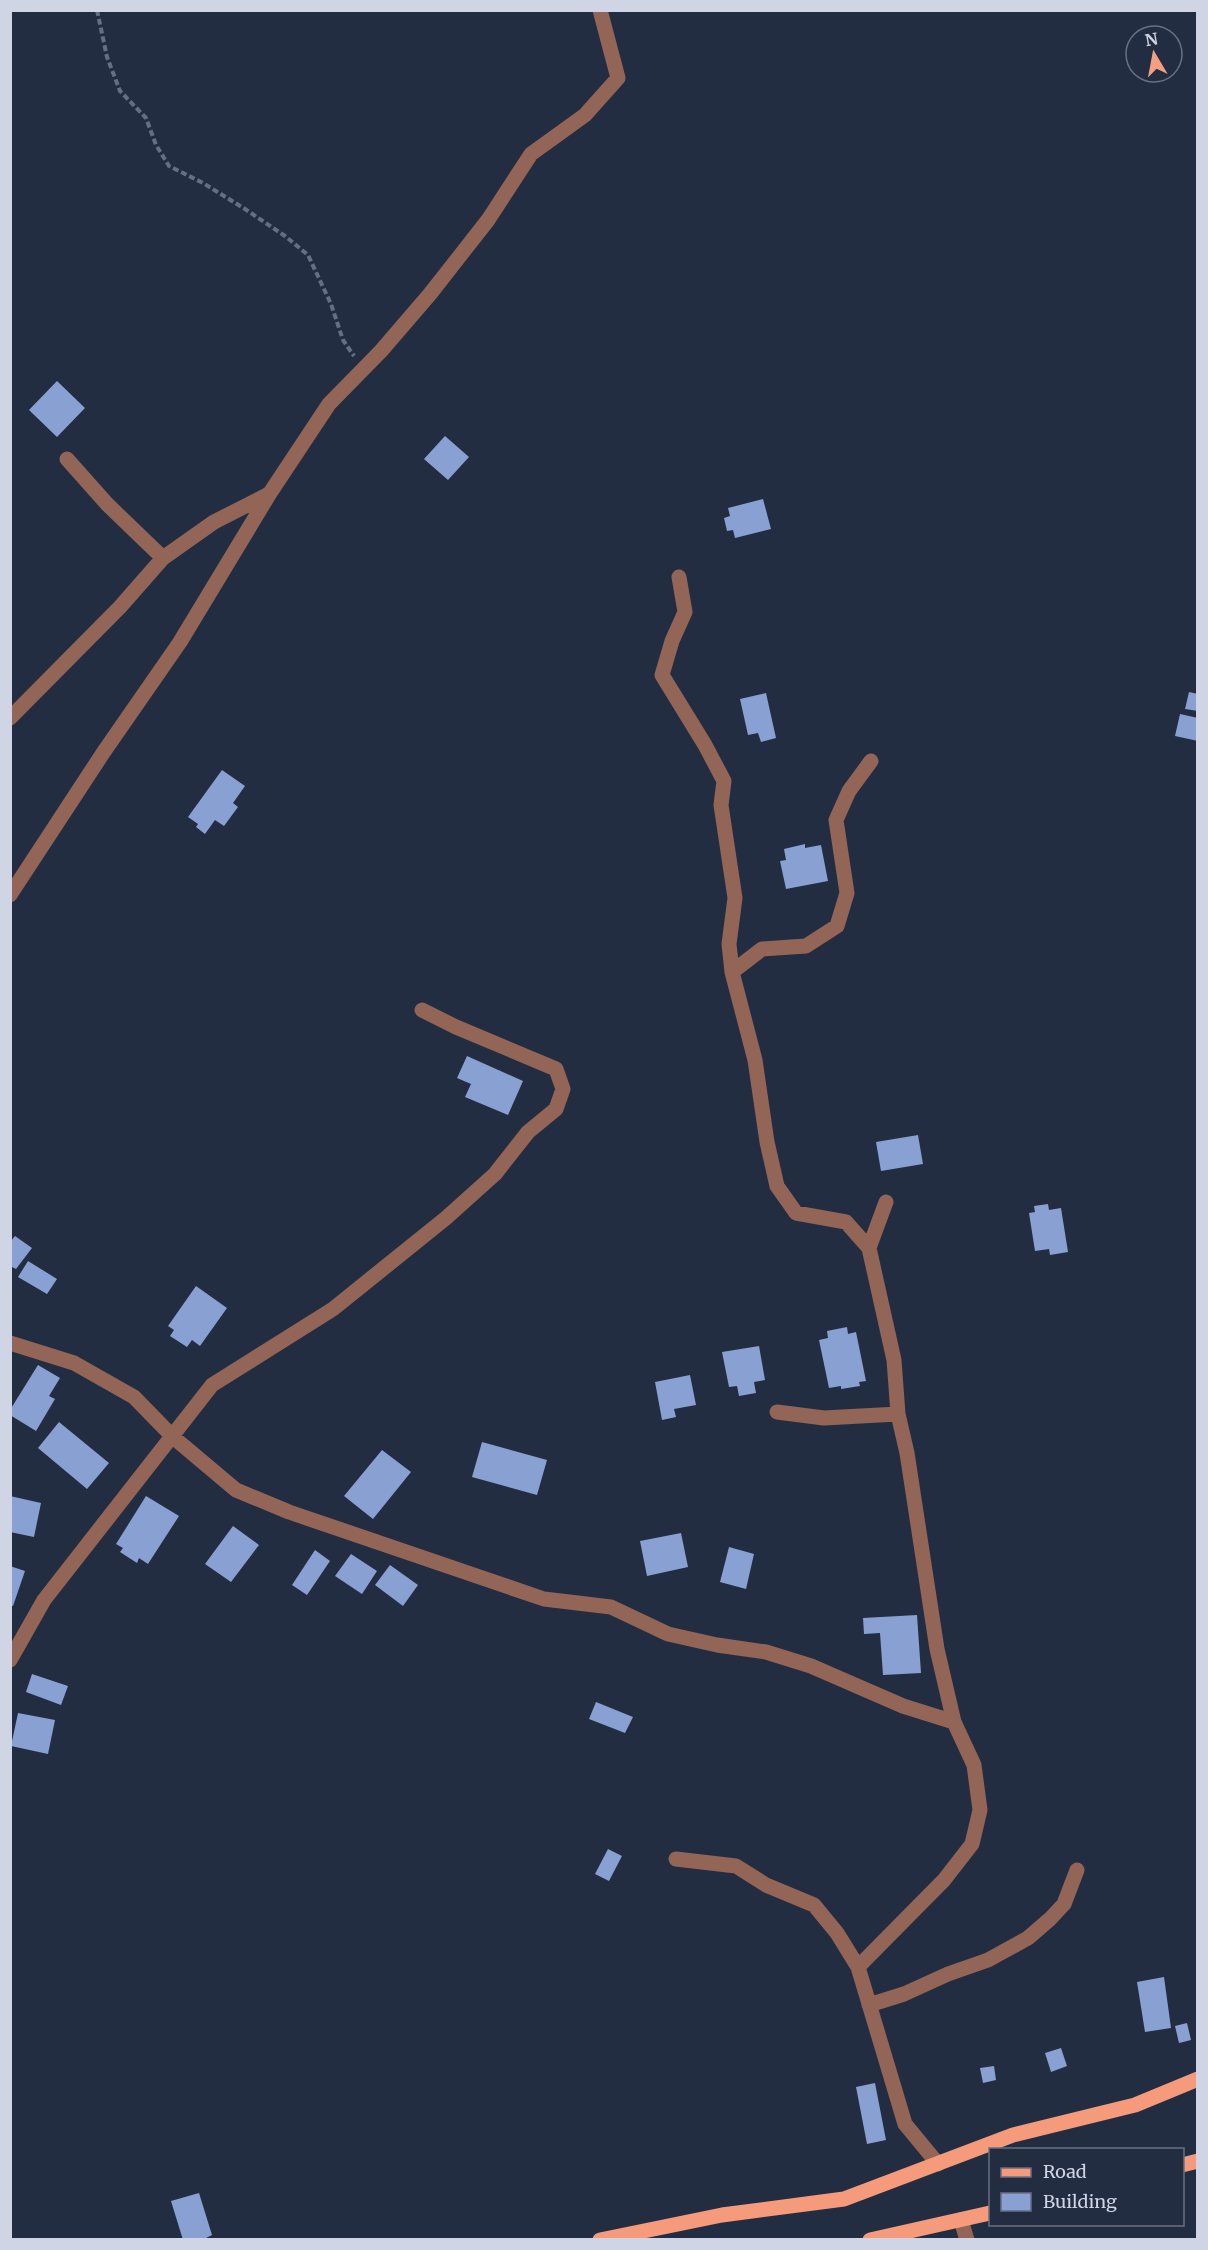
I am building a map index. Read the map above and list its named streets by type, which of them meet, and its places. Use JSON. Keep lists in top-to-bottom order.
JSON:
{
  "legend": ["Road", "Building"],
  "north": "top"
}
